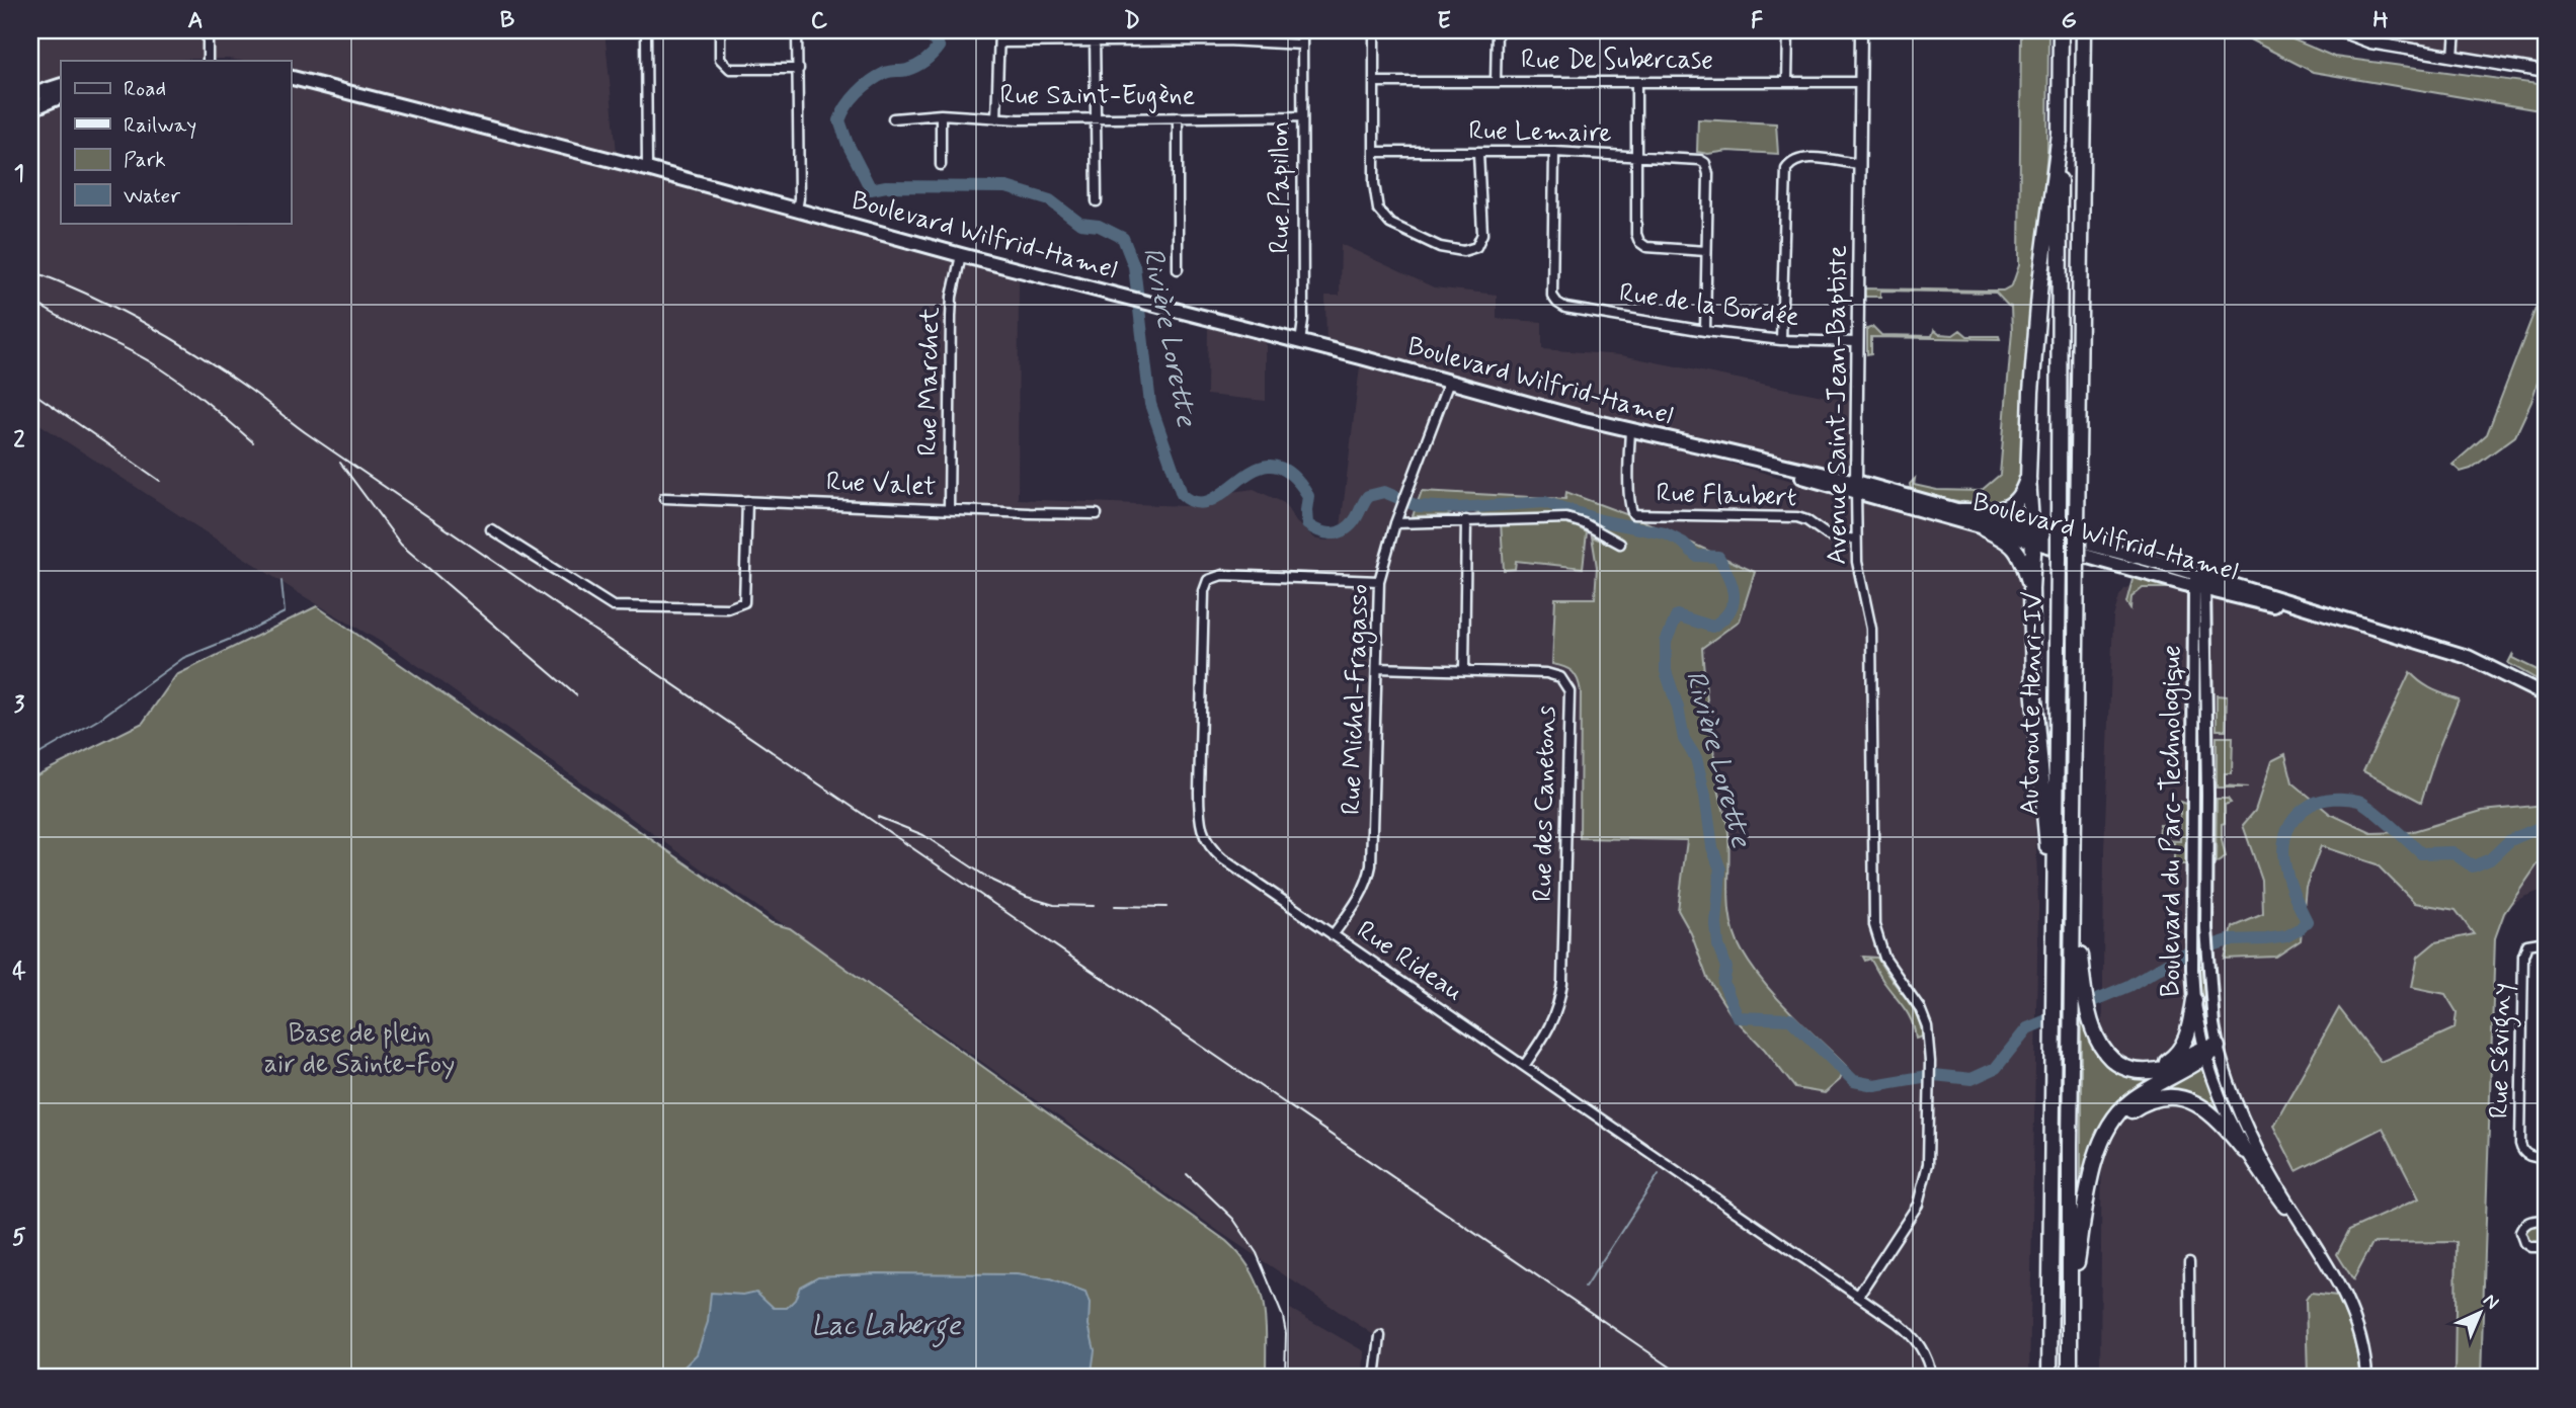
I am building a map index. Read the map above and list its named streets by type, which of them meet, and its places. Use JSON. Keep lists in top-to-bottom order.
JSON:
{
  "streets": {
    "highway": ["Autoroute Henri-IV"],
    "main road": ["Boulevard Wilfrid-Hamel", "Boulevard du Parc-Technologique"],
    "street": [
      "Rue De Subercase",
      "Rue Saint-Eugène",
      "Rue Lemaire",
      "Rue Papillon",
      "Rue de la Bordée",
      "Rue Marchet",
      "Avenue Saint-Jean-Baptiste",
      "Rue Valet",
      "Rue Flaubert",
      "Rue Michel-Fragasso",
      "Rue des Canetons",
      "Rue Rideau",
      "Rue Sévigny"
    ]
  },
  "crossings": [
    ["Rue De Subercase", "Avenue Saint-Jean-Baptiste"],
    ["Rue Saint-Eugène", "Rue Papillon"],
    ["Rue Lemaire", "Rue de la Bordée"],
    ["Rue Papillon", "Boulevard Wilfrid-Hamel"],
    ["Boulevard Wilfrid-Hamel", "Rue Marchet"],
    ["Boulevard Wilfrid-Hamel", "Avenue Saint-Jean-Baptiste"],
    ["Boulevard Wilfrid-Hamel", "Rue Flaubert"],
    ["Boulevard Wilfrid-Hamel", "Rue Michel-Fragasso"],
    ["Boulevard Wilfrid-Hamel", "Boulevard du Parc-Technologique"],
    ["Rue de la Bordée", "Avenue Saint-Jean-Baptiste"],
    ["Rue Marchet", "Rue Valet"],
    ["Avenue Saint-Jean-Baptiste", "Rue Flaubert"],
    ["Avenue Saint-Jean-Baptiste", "Rue Rideau"],
    ["Rue Michel-Fragasso", "Rue des Canetons"],
    ["Rue Michel-Fragasso", "Rue Rideau"],
    ["Rue des Canetons", "Rue Rideau"]
  ],
  "water": ["Rivière Lorette", "Lac Laberge"],
  "parks": ["Base de plein air de Sainte-Foy"],
  "legend": [
    "Road",
    "Railway",
    "Park",
    "Water"
  ],
  "north": "top right",
  "grid": {
    "columns": [
      "A",
      "B",
      "C",
      "D",
      "E",
      "F",
      "G",
      "H"
    ],
    "rows": [
      "1",
      "2",
      "3",
      "4",
      "5"
    ]
  }
}
